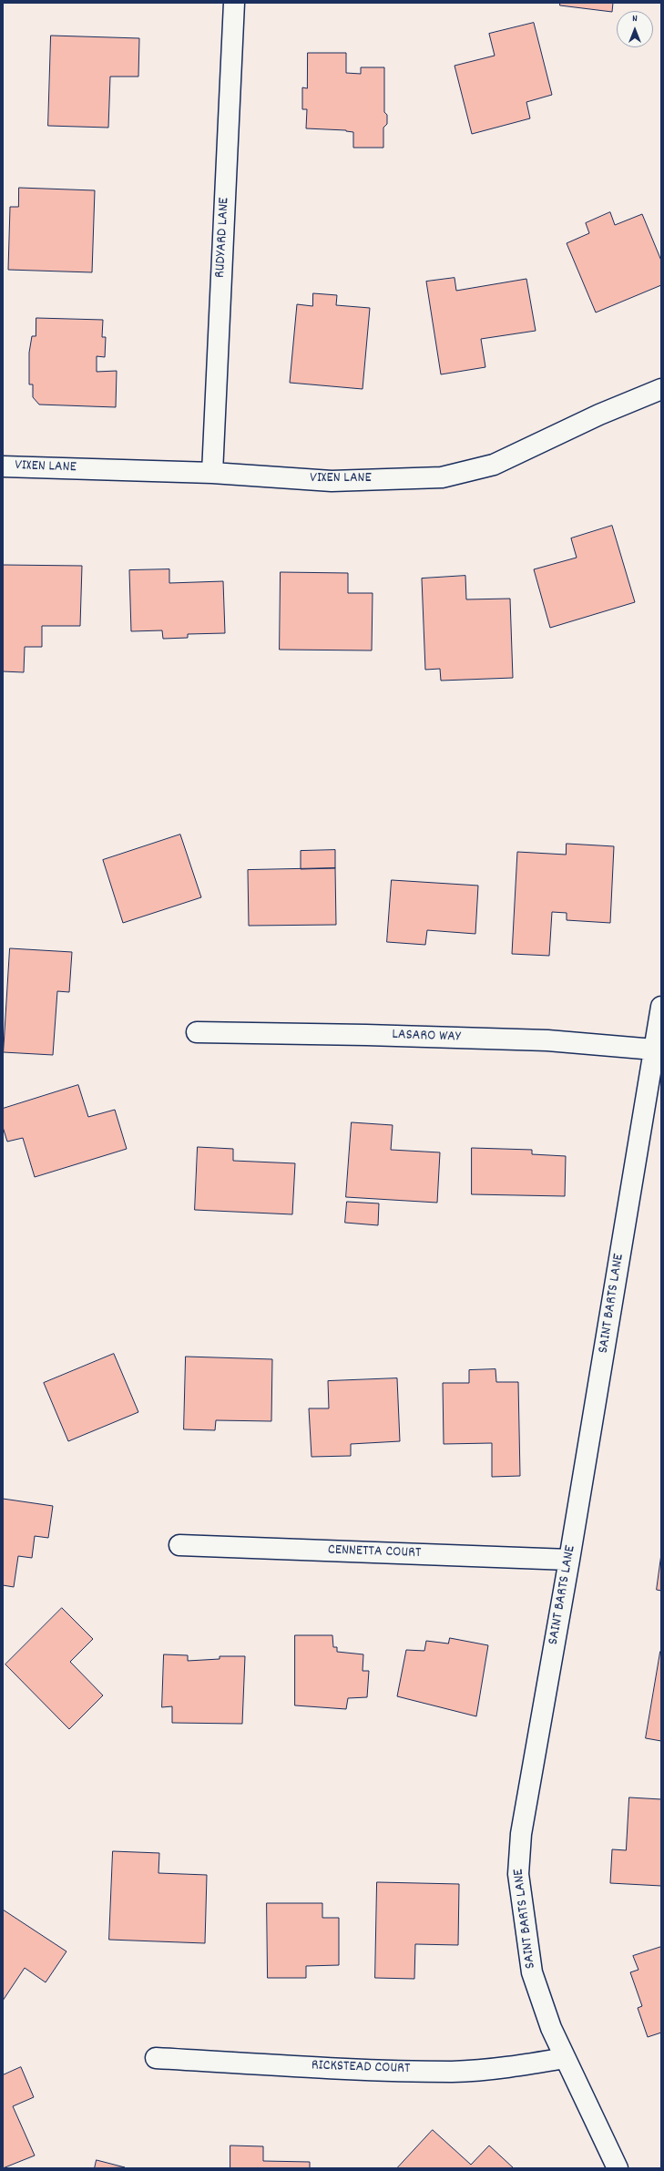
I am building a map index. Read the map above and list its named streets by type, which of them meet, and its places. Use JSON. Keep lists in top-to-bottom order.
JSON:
{
  "streets": {
    "street": [
      "RUDYARD LANE",
      "VIXEN LANE",
      "LASARO WAY",
      "SAINT BARTS LANE",
      "CENNETTA COURT",
      "RICKSTEAD COURT"
    ]
  },
  "crossings": [
    ["RUDYARD LANE", "VIXEN LANE"],
    ["LASARO WAY", "SAINT BARTS LANE"],
    ["SAINT BARTS LANE", "CENNETTA COURT"],
    ["SAINT BARTS LANE", "RICKSTEAD COURT"]
  ],
  "north": "top"
}
